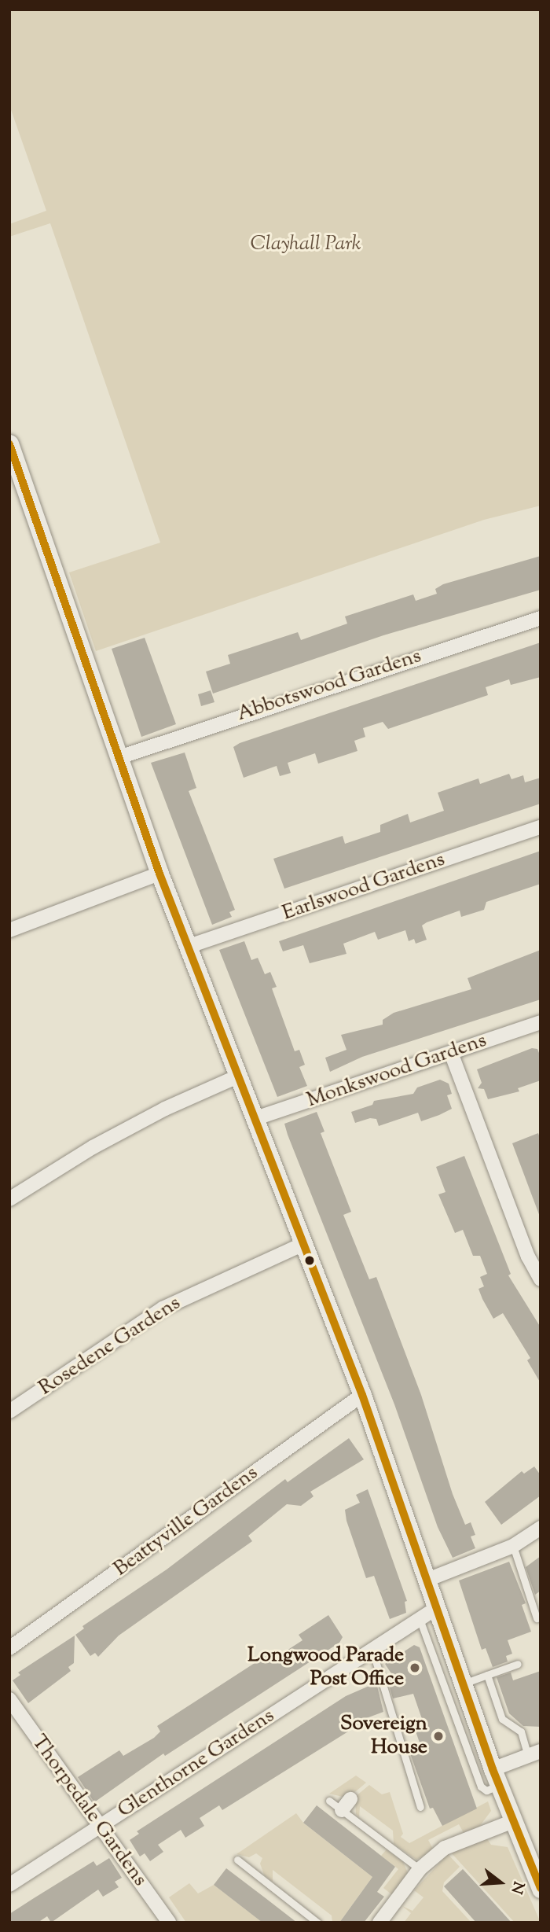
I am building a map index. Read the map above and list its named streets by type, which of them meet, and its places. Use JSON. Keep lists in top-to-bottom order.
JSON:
{
  "streets": {
    "street": [
      "Abbotswood Gardens",
      "Earlswood Gardens",
      "Monkswood Gardens",
      "Rosedene Gardens",
      "Beattyville Gardens",
      "Glenthorne Gardens",
      "Thorpedale Gardens"
    ]
  },
  "crossings": [
    ["Glenthorne Gardens", "Thorpedale Gardens"]
  ],
  "parks": ["Clayhall Park"],
  "places": ["Longwood Parade Post Office", "Sovereign House"],
  "north": "right"
}
